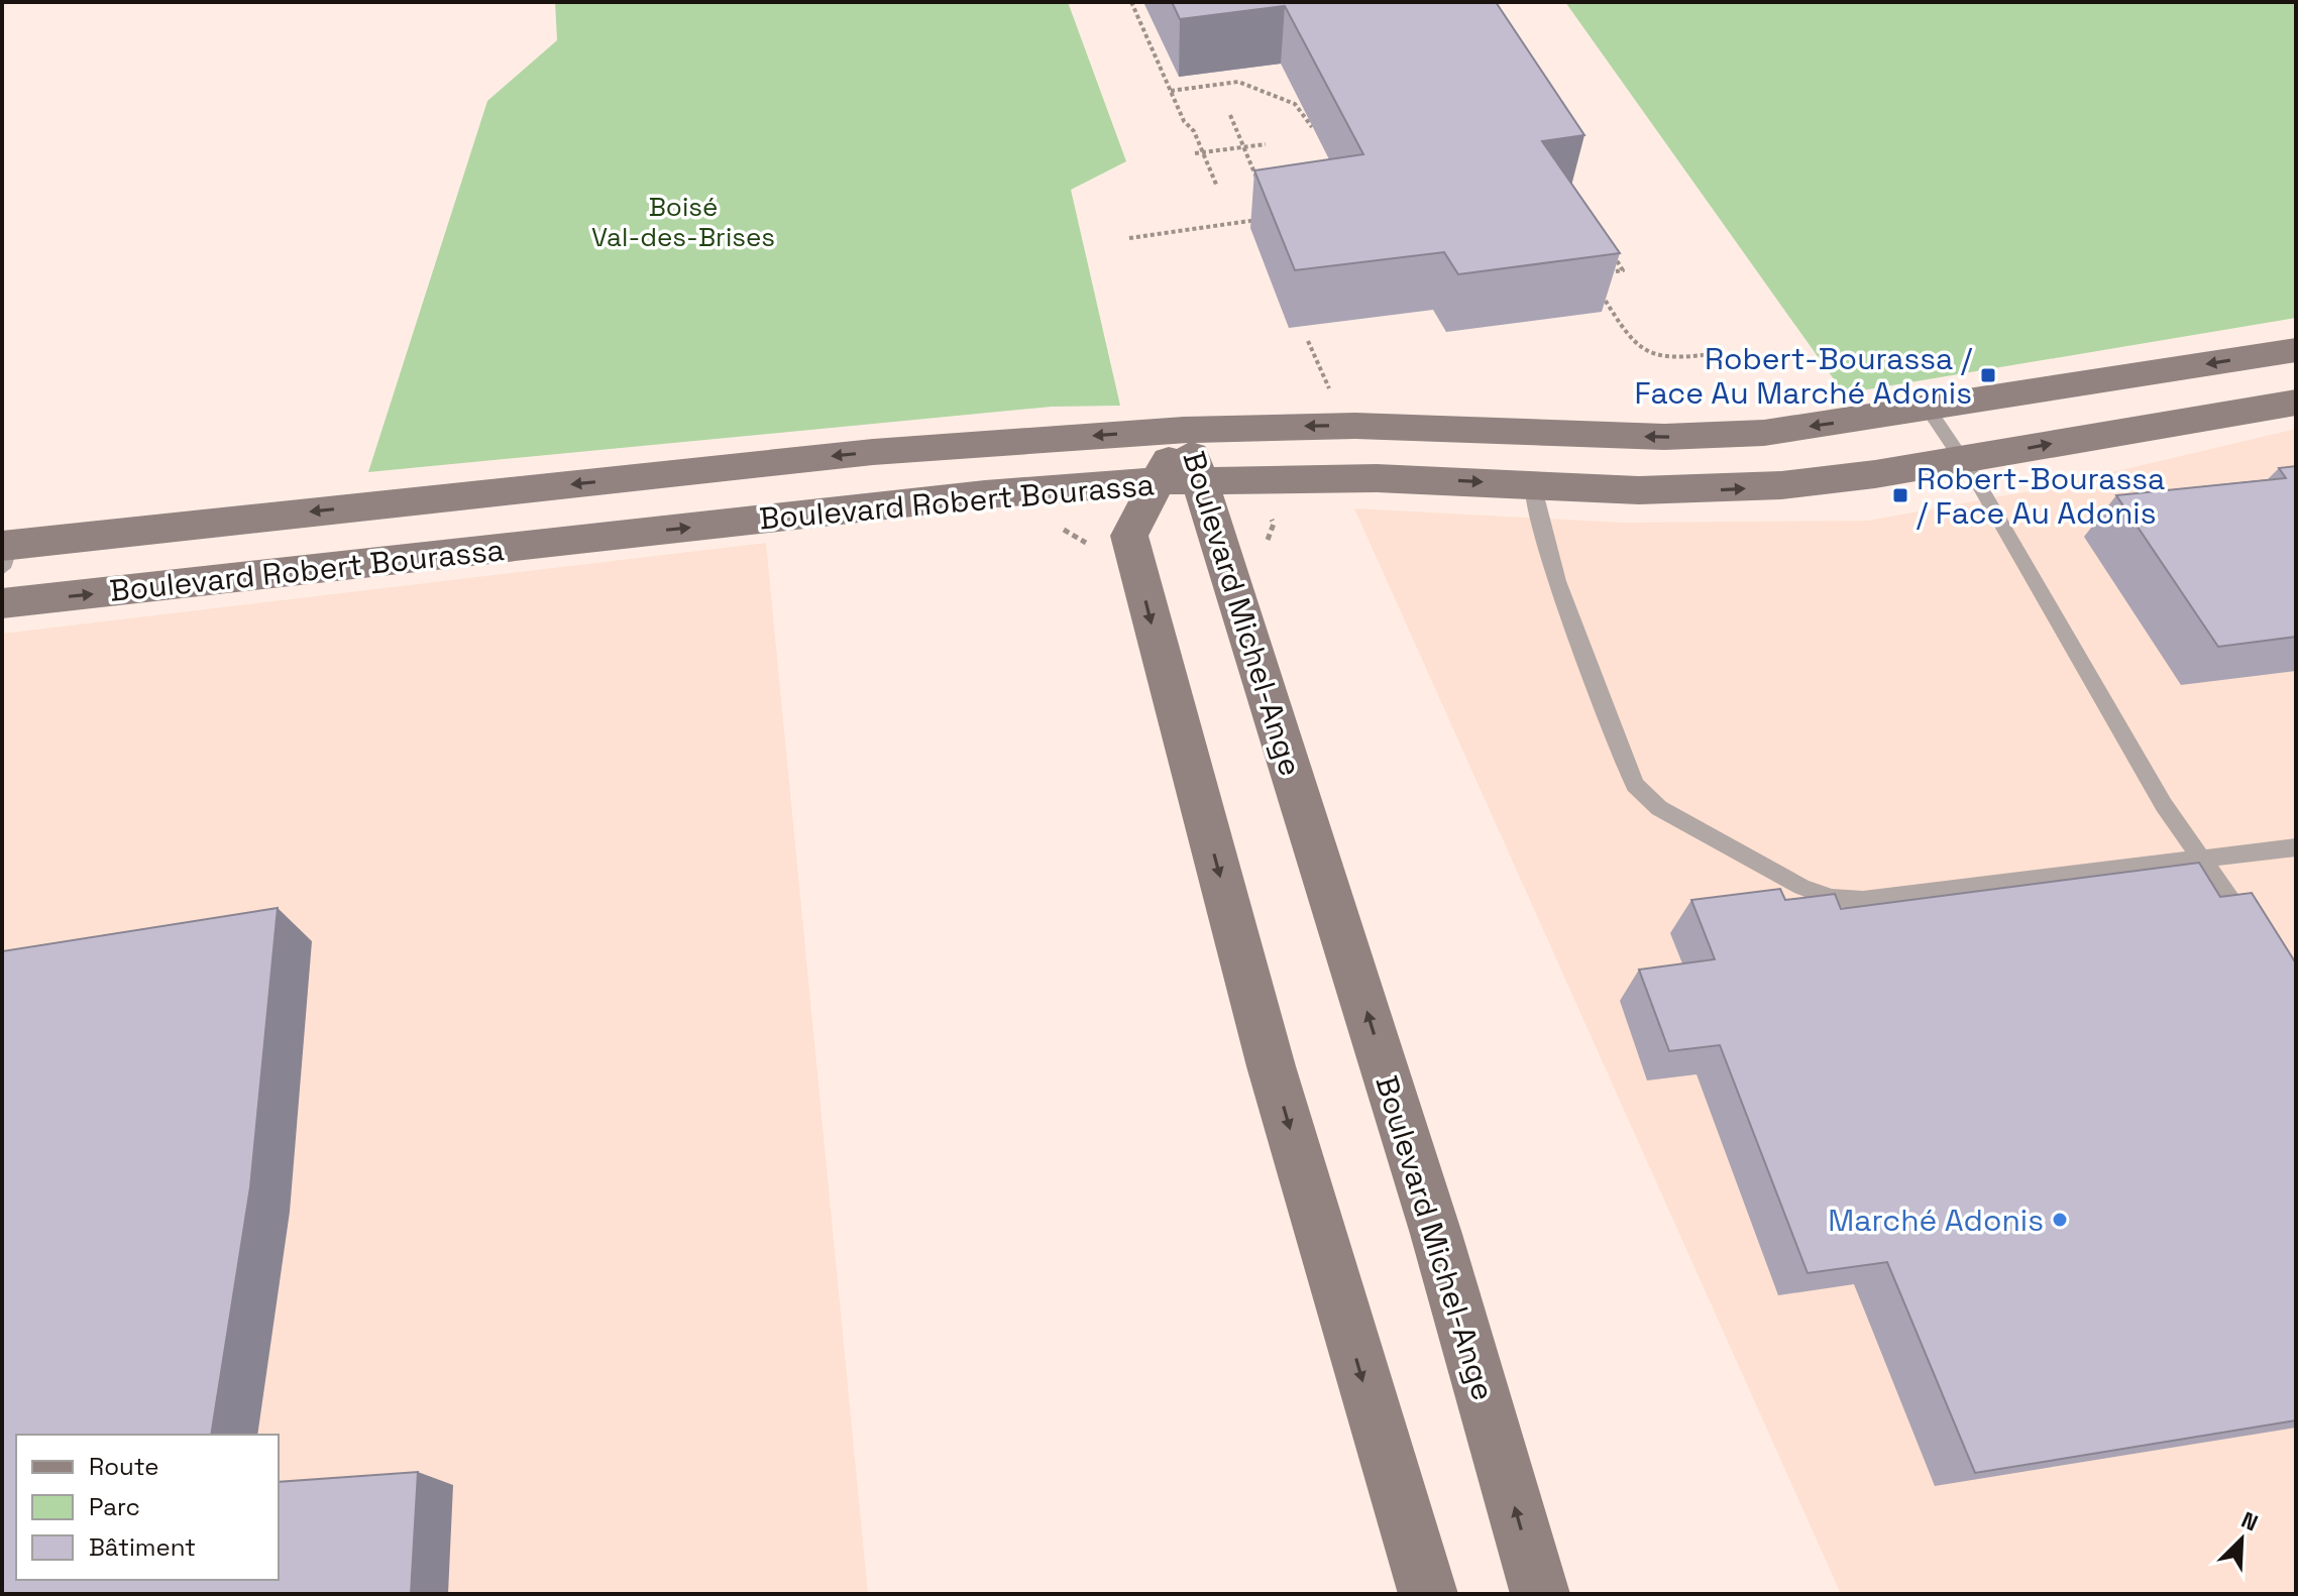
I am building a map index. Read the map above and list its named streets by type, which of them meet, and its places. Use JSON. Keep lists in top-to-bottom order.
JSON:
{
  "streets": {
    "street": ["Boulevard Robert Bourassa", "Boulevard Michel-Ange"]
  },
  "crossings": [
    ["Boulevard Robert Bourassa", "Boulevard Michel-Ange"]
  ],
  "parks": ["Boisé Val-des-Brises"],
  "places": {
    "transit": ["Robert-Bourassa / Face Au Marché Adonis", "Robert-Bourassa / Face Au Adonis"],
    "other": ["Marché Adonis"]
  },
  "legend": ["Route", "Parc", "Bâtiment"],
  "north": "top right"
}
